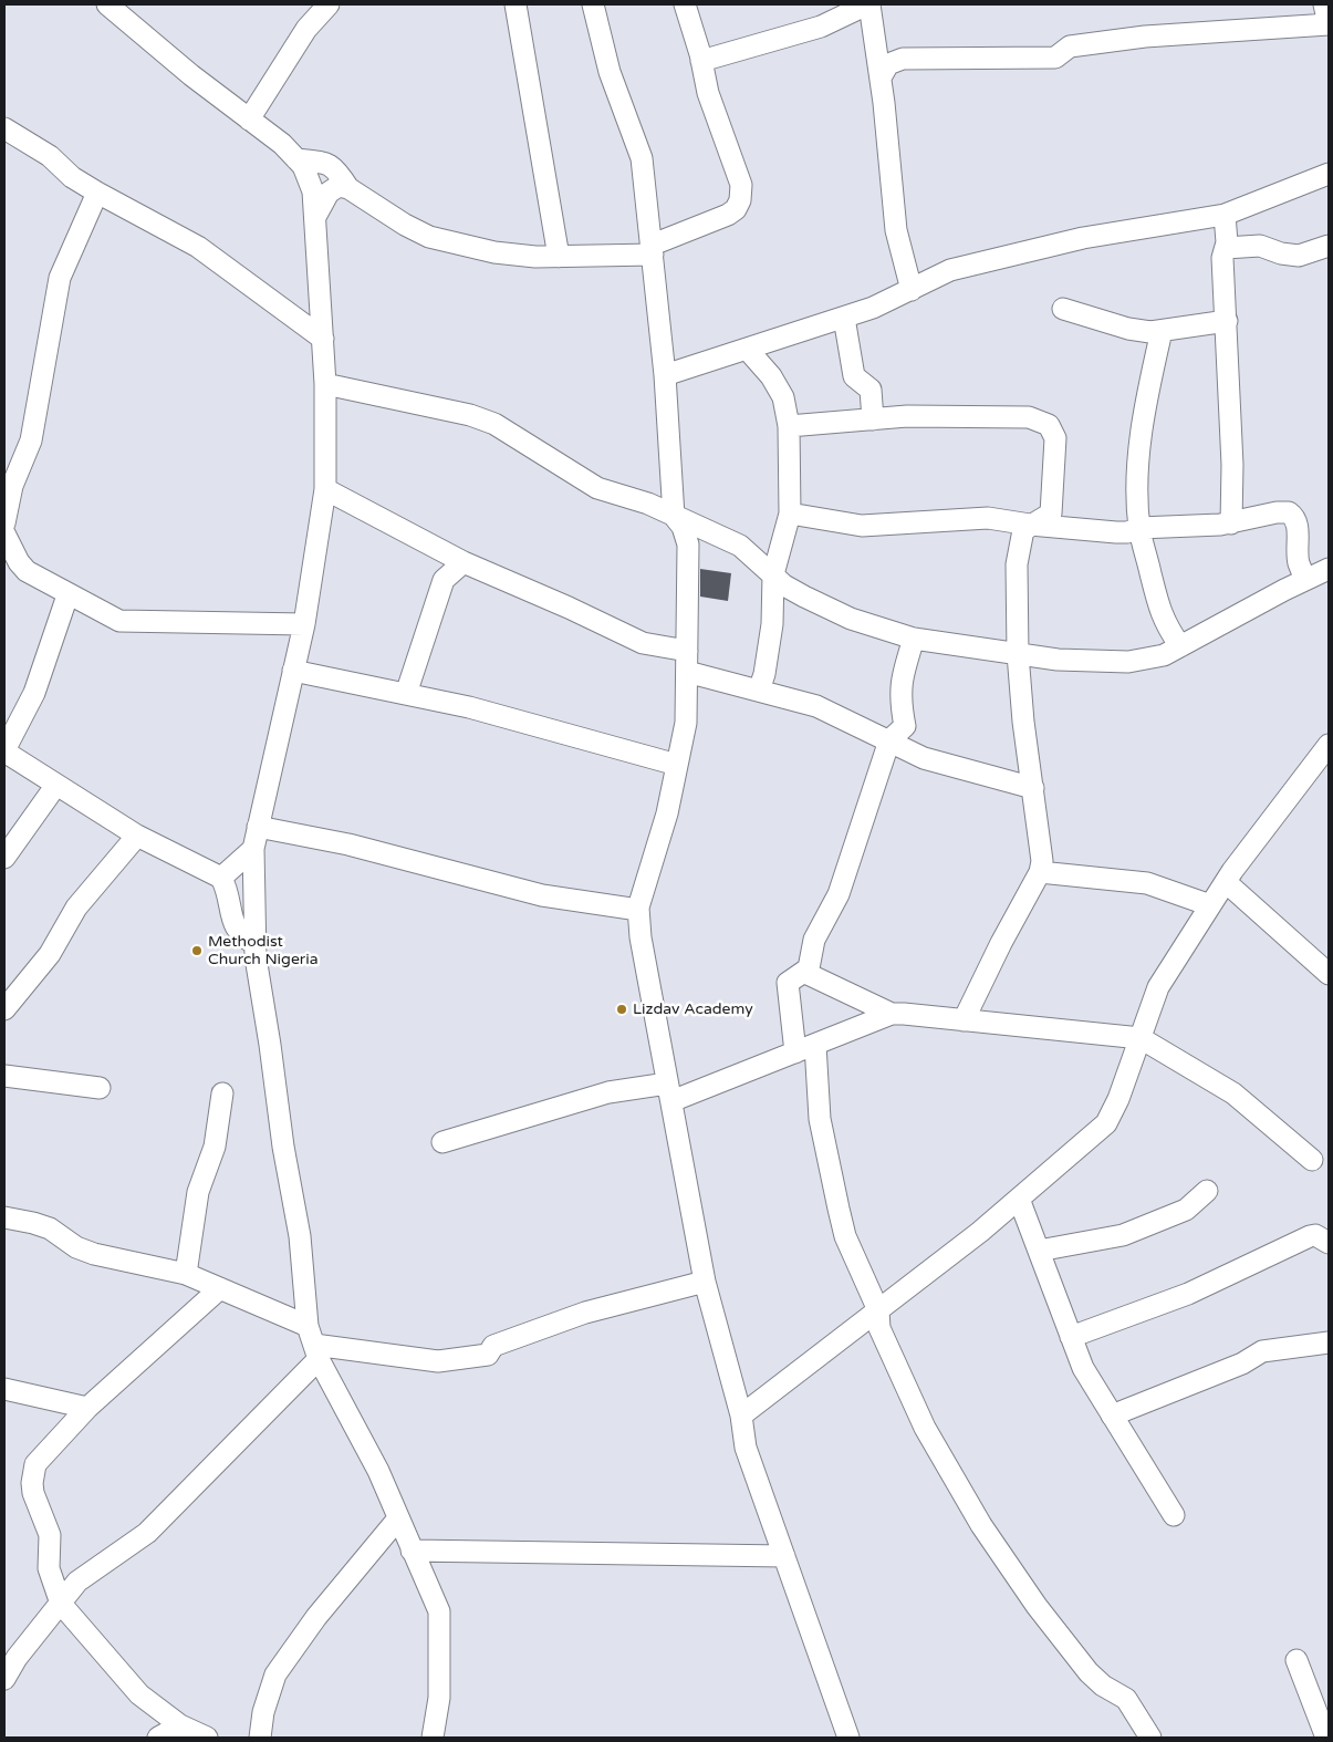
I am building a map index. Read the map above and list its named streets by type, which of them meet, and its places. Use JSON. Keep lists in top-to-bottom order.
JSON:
{
  "places": ["Methodist Church Nigeria", "Lizdav Academy"]
}
